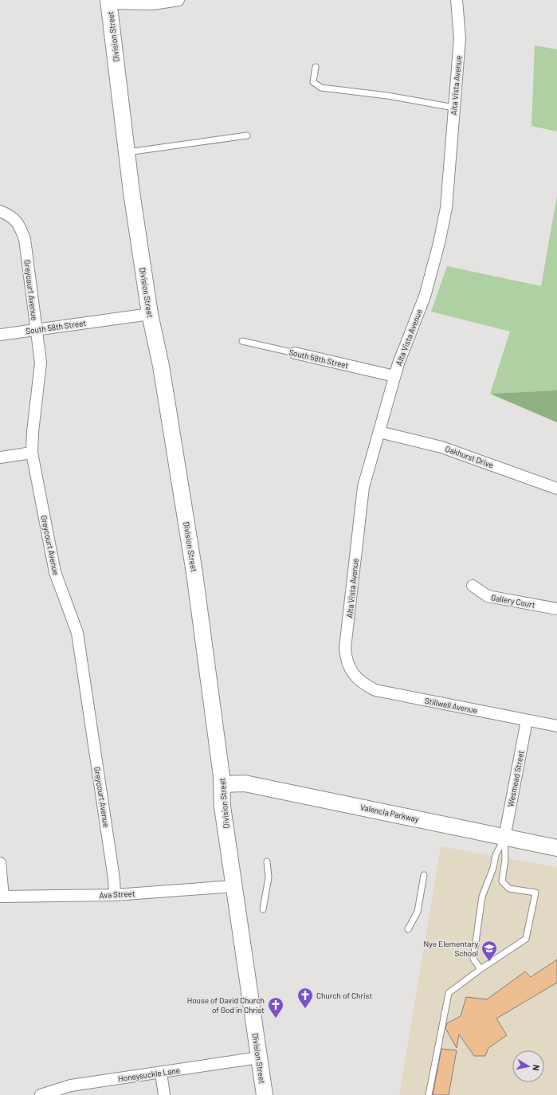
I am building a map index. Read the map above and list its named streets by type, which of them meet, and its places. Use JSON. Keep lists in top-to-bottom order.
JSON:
{
  "streets": {
    "main road": ["Division Street", "Valencia Parkway"],
    "street": [
      "Alta Vista Avenue",
      "Greycourt Avenue",
      "South 58th Street",
      "Oakhurst Drive",
      "Gallery Court",
      "Stillwell Avenue",
      "Wesmead Street",
      "Ava Street",
      "Honeysuckle Lane"
    ]
  },
  "crossings": [
    ["Division Street", "South 58th Street"],
    ["Division Street", "Valencia Parkway"],
    ["Division Street", "Ava Street"],
    ["Division Street", "Honeysuckle Lane"],
    ["Alta Vista Avenue", "South 58th Street"],
    ["Alta Vista Avenue", "Oakhurst Drive"],
    ["Alta Vista Avenue", "Stillwell Avenue"],
    ["Greycourt Avenue", "South 58th Street"],
    ["Greycourt Avenue", "Ava Street"],
    ["Stillwell Avenue", "Wesmead Street"],
    ["Wesmead Street", "Valencia Parkway"]
  ],
  "places": {
    "school or university": ["Nye Elementary School"],
    "church": ["Church of Christ", "House of David Church of God in Christ"]
  },
  "north": "right"
}
